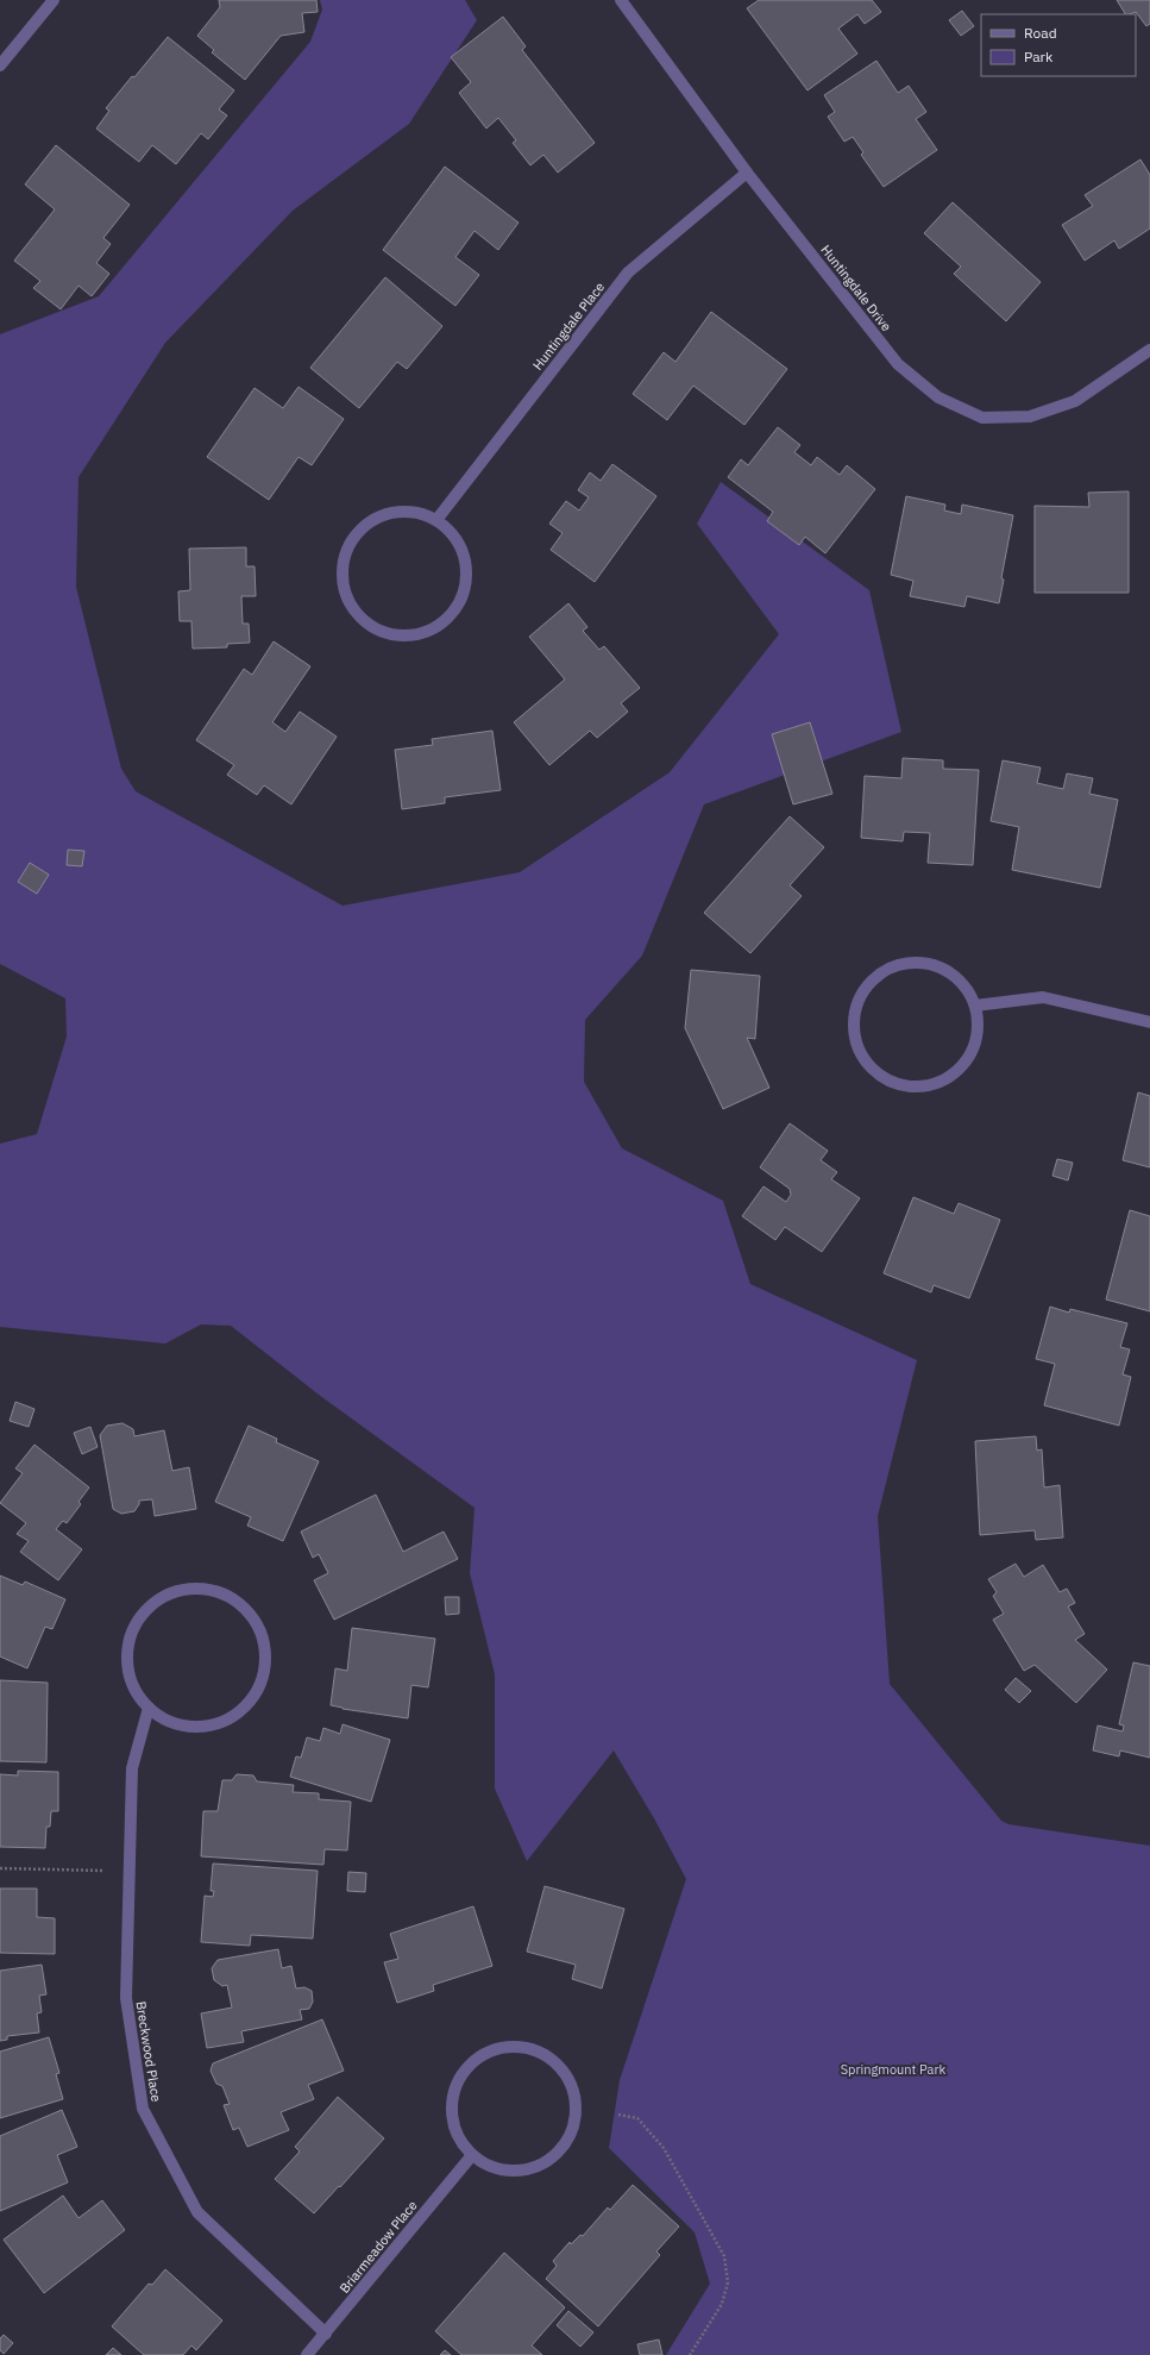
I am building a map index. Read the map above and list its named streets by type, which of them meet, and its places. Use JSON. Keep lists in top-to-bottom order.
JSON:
{
  "streets": {
    "street": [
      "Huntingdale Drive",
      "Huntingdale Place",
      "Breckwood Place",
      "Briarmeadow Place"
    ]
  },
  "crossings": [
    ["Huntingdale Drive", "Huntingdale Place"],
    ["Breckwood Place", "Briarmeadow Place"]
  ],
  "parks": ["Springmount Park"],
  "legend": ["Road", "Park"]
}
